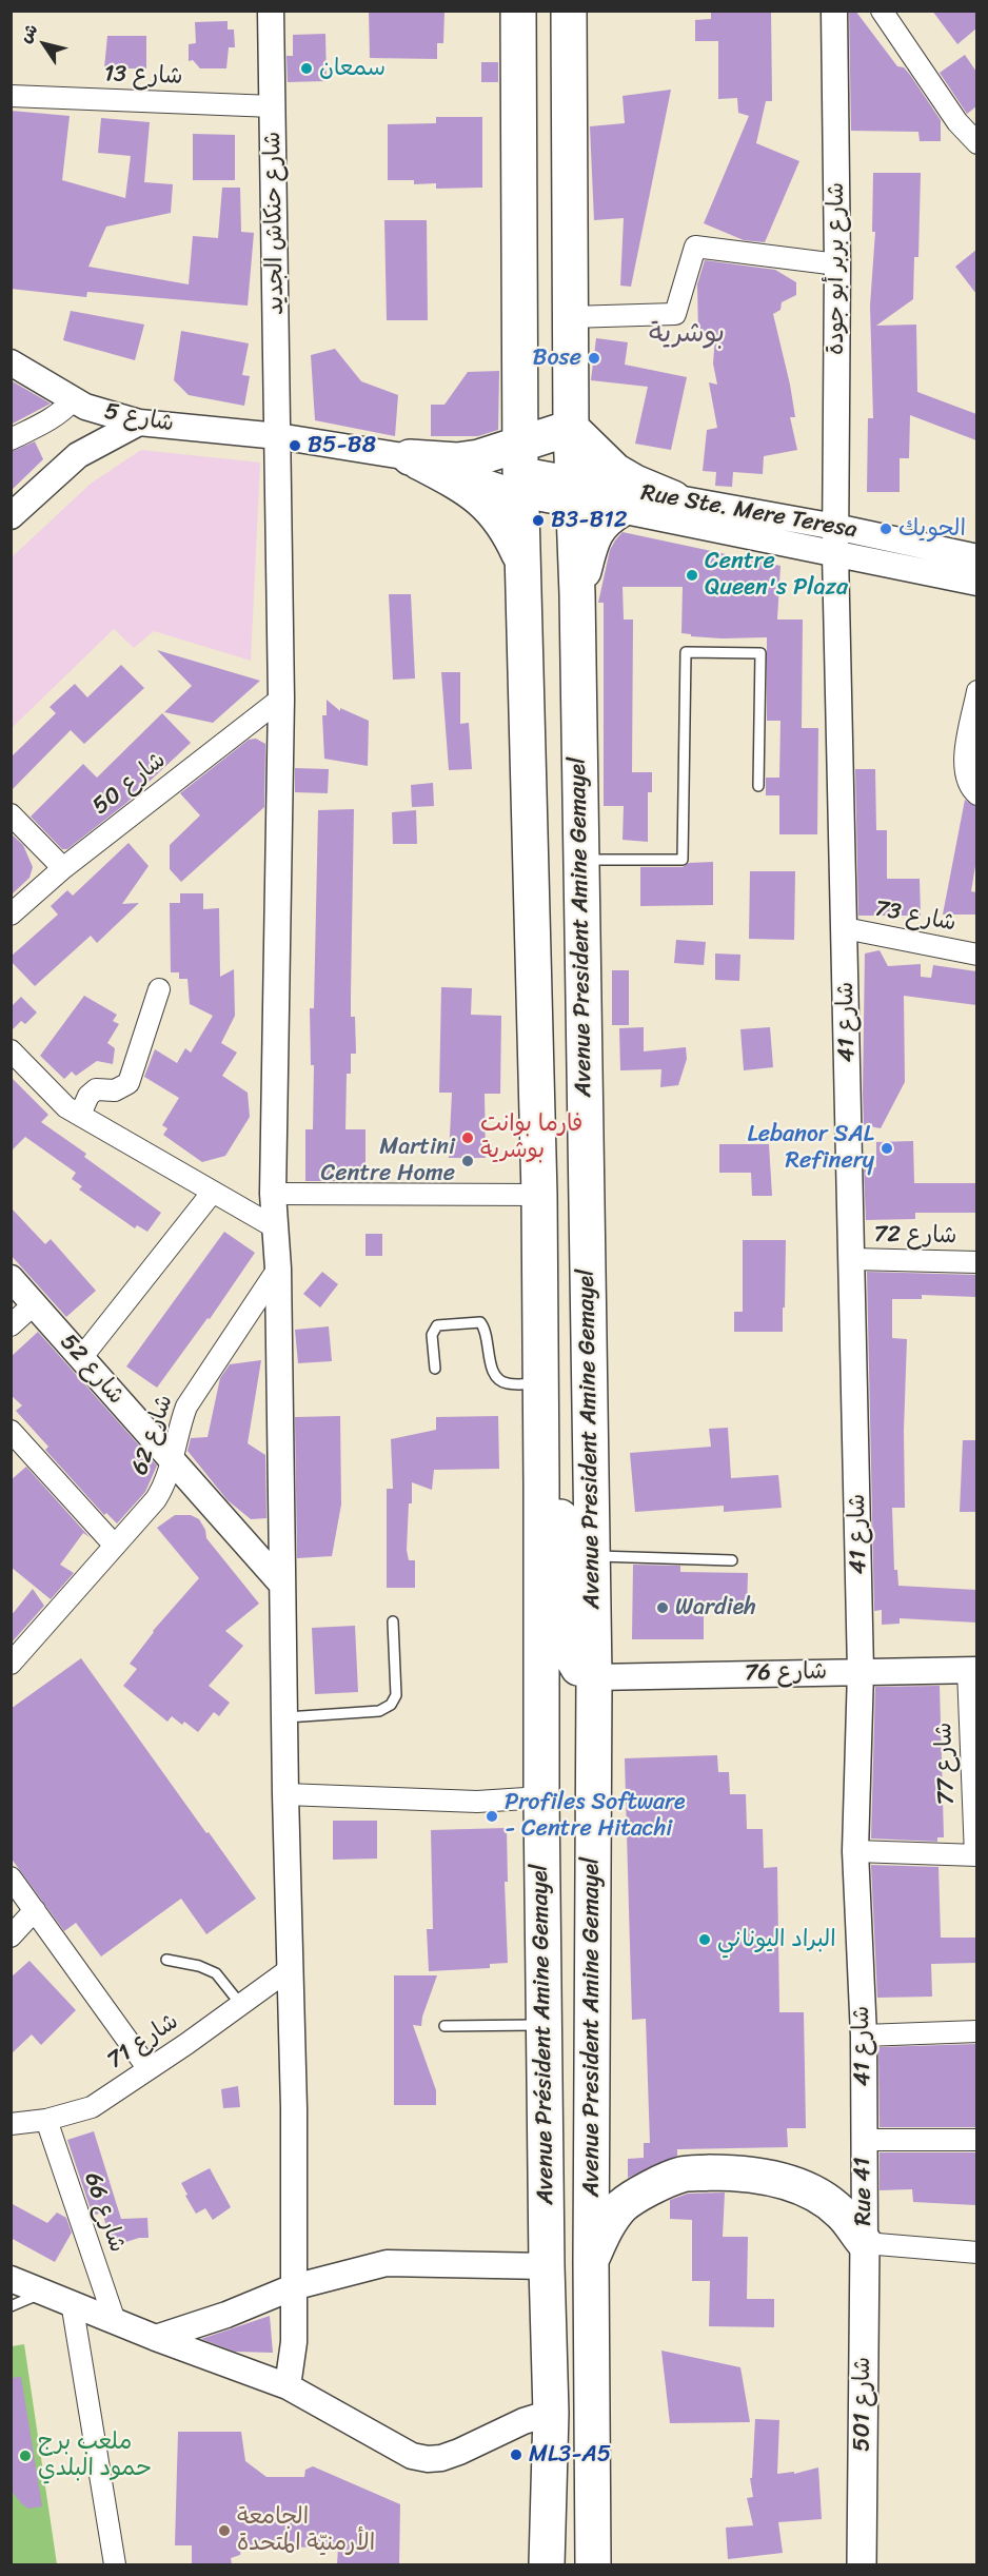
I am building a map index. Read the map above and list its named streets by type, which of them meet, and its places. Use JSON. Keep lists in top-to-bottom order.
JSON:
{
  "streets": {
    "highway": ["Avenue President Amine Gemayel", "Avenue Président Amine Gemayel"],
    "main road": ["شارع 501"],
    "street": [
      "شارع 13",
      "شارع حنكاش الجديد",
      "شارع بربر أبو جودة",
      "شارع 5",
      "Rue Ste. Mere Teresa",
      "شارع 50",
      "شارع 73",
      "شارع 41",
      "شارع 72",
      "شارع 52",
      "شارع 62",
      "شارع 76",
      "شارع 77",
      "شارع 71",
      "Rue 41",
      "شارع 66"
    ]
  },
  "crossings": [
    ["شارع 13", "شارع حنكاش الجديد"],
    ["شارع حنكاش الجديد", "شارع 5"],
    ["شارع حنكاش الجديد", "شارع 50"],
    ["شارع حنكاش الجديد", "شارع 52"],
    ["شارع حنكاش الجديد", "شارع 62"],
    ["شارع حنكاش الجديد", "شارع 71"],
    ["شارع بربر أبو جودة", "Rue Ste. Mere Teresa"],
    ["شارع بربر أبو جودة", "شارع 41"],
    ["شارع 5", "Rue Ste. Mere Teresa"],
    ["Rue Ste. Mere Teresa", "Avenue President Amine Gemayel"],
    ["Rue Ste. Mere Teresa", "شارع 41"],
    ["شارع 73", "شارع 41"],
    ["Avenue President Amine Gemayel", "شارع 76"],
    ["Avenue President Amine Gemayel", "Avenue Président Amine Gemayel"],
    ["شارع 41", "شارع 72"],
    ["شارع 41", "شارع 76"],
    ["شارع 41", "Rue 41"],
    ["شارع 52", "شارع 62"],
    ["شارع 76", "شارع 77"],
    ["شارع 71", "شارع 66"],
    ["Rue 41", "شارع 501"]
  ],
  "districts": ["بوشرية"],
  "places": [
    "سمعان",
    "Bose",
    "B5-B8",
    "B3-B12",
    "الحويك",
    "Centre Queen's Plaza",
    "فارما بوانت بوشرية",
    "Lebanor SAL Refinery",
    "Martini Centre Home",
    "Wardieh",
    "Profiles Software - Centre Hitachi",
    "البراد اليوناني",
    "ML3-A5",
    "ملعب برج حمود البلدي",
    "الجامعة الأرمنيّة المتحدة"
  ],
  "north": "top left"
}
